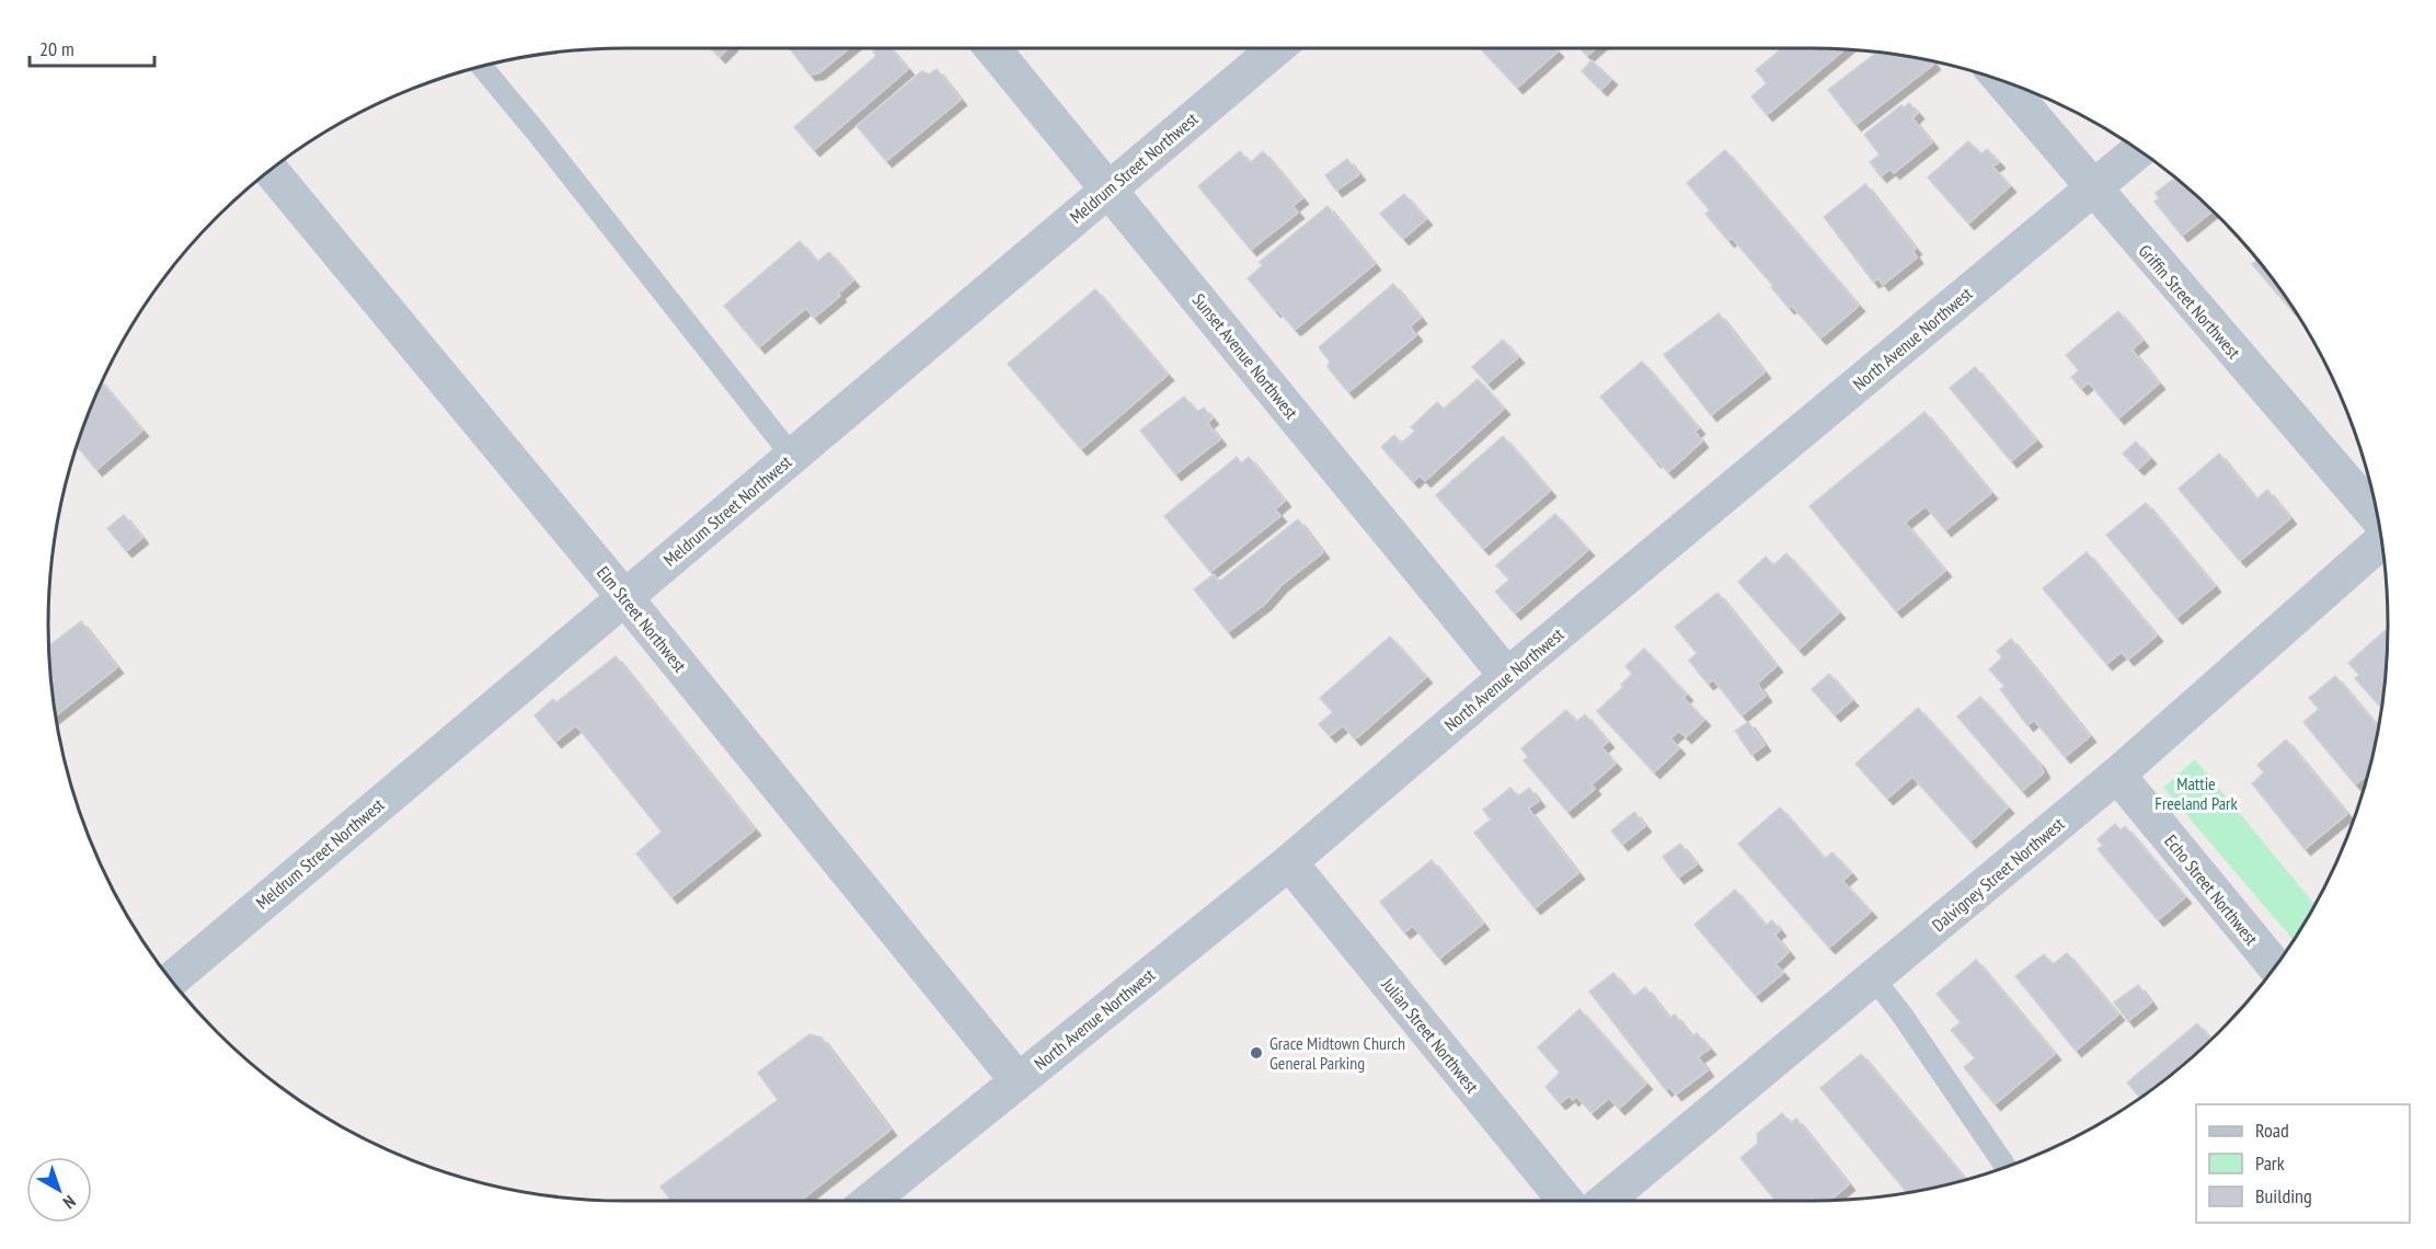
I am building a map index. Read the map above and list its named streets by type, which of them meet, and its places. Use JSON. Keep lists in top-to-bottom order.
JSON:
{
  "streets": {
    "street": [
      "Meldrum Street Northwest",
      "Griffin Street Northwest",
      "North Avenue Northwest",
      "Sunset Avenue Northwest",
      "Elm Street Northwest",
      "Dalvigney Street Northwest",
      "Echo Street Northwest",
      "Julian Street Northwest"
    ]
  },
  "crossings": [
    ["Meldrum Street Northwest", "Sunset Avenue Northwest"],
    ["Meldrum Street Northwest", "Elm Street Northwest"],
    ["Griffin Street Northwest", "North Avenue Northwest"],
    ["North Avenue Northwest", "Sunset Avenue Northwest"],
    ["North Avenue Northwest", "Elm Street Northwest"],
    ["North Avenue Northwest", "Julian Street Northwest"],
    ["Dalvigney Street Northwest", "Echo Street Northwest"]
  ],
  "parks": ["Mattie Freeland Park"],
  "places": ["Grace Midtown Church General Parking"],
  "legend": ["Road", "Park", "Building"],
  "scale_bar": "20 m",
  "north": "bottom right"
}
